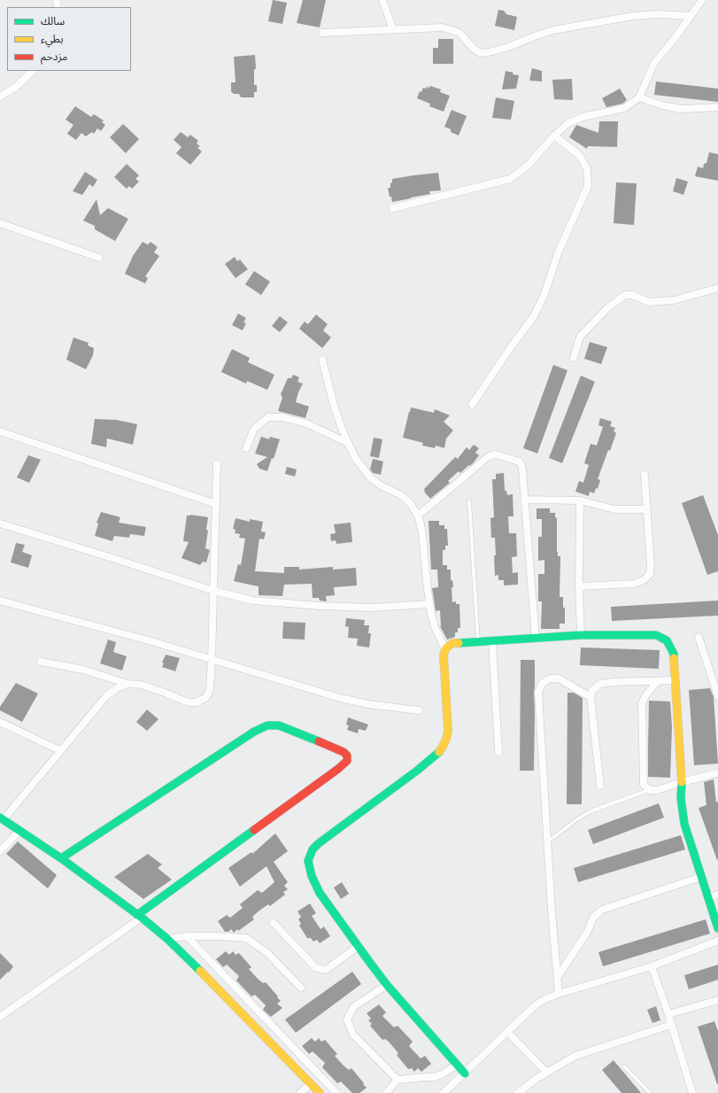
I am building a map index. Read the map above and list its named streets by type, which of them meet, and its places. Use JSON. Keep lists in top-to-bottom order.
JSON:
{
  "legend": ["سالك", "بطيء", "مزدحم"]
}
